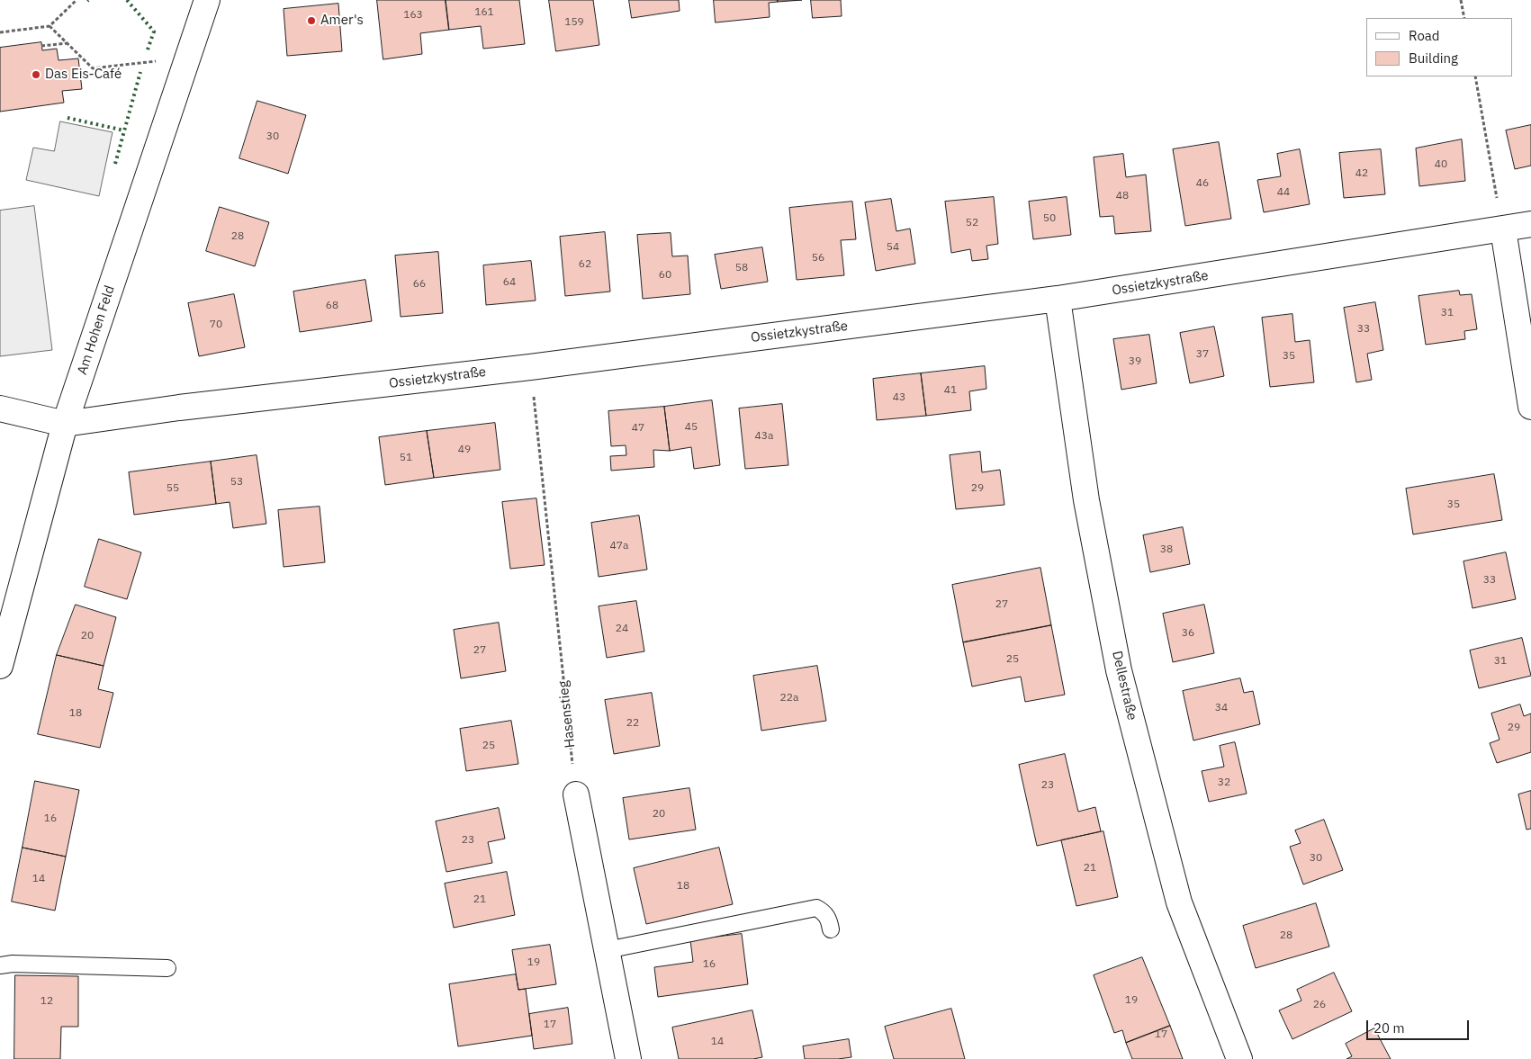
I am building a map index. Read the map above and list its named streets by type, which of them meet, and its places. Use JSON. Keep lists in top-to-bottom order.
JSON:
{
  "streets": {
    "street": ["Ossietzkystraße", "Am Hohen Feld", "Dellestraße"],
    "path": ["Hasenstieg"]
  },
  "crossings": [
    ["Ossietzkystraße", "Am Hohen Feld"],
    ["Ossietzkystraße", "Dellestraße"],
    ["Ossietzkystraße", "Hasenstieg"]
  ],
  "places": ["Amer's", "Das Eis-Café"],
  "house_numbers": [
    "161",
    "163",
    "159",
    "30",
    "40",
    "42",
    "46",
    "44",
    "48",
    "50",
    "52",
    "28",
    "54",
    "56",
    "62",
    "58",
    "60",
    "64",
    "66",
    "68",
    "31",
    "70",
    "33",
    "37",
    "35",
    "39",
    "41",
    "43",
    "45",
    "47",
    "43a",
    "49",
    "51",
    "53",
    "55",
    "29",
    "35",
    "47a",
    "38",
    "33",
    "27",
    "24",
    "36",
    "20",
    "27",
    "25",
    "31",
    "22a",
    "34",
    "18",
    "22",
    "29",
    "25",
    "32",
    "23",
    "20",
    "16",
    "23",
    "30",
    "21",
    "14",
    "18",
    "21",
    "28",
    "19",
    "16",
    "19",
    "12",
    "26",
    "17",
    "17",
    "14"
  ],
  "legend": ["Road", "Building"],
  "scale_bar": "20 m"
}
